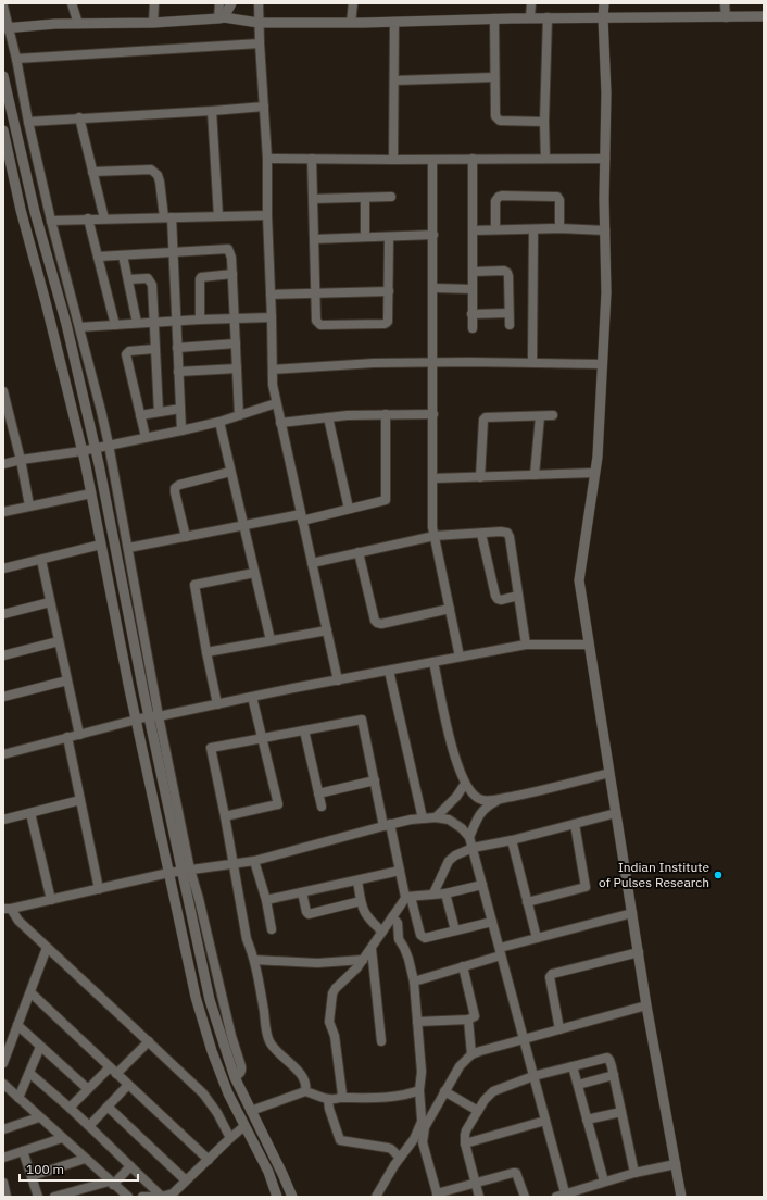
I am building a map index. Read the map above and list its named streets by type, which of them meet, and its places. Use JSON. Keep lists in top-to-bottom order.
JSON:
{
  "places": ["Indian Institute of Pulses Research"],
  "scale_bar": "100 m"
}
